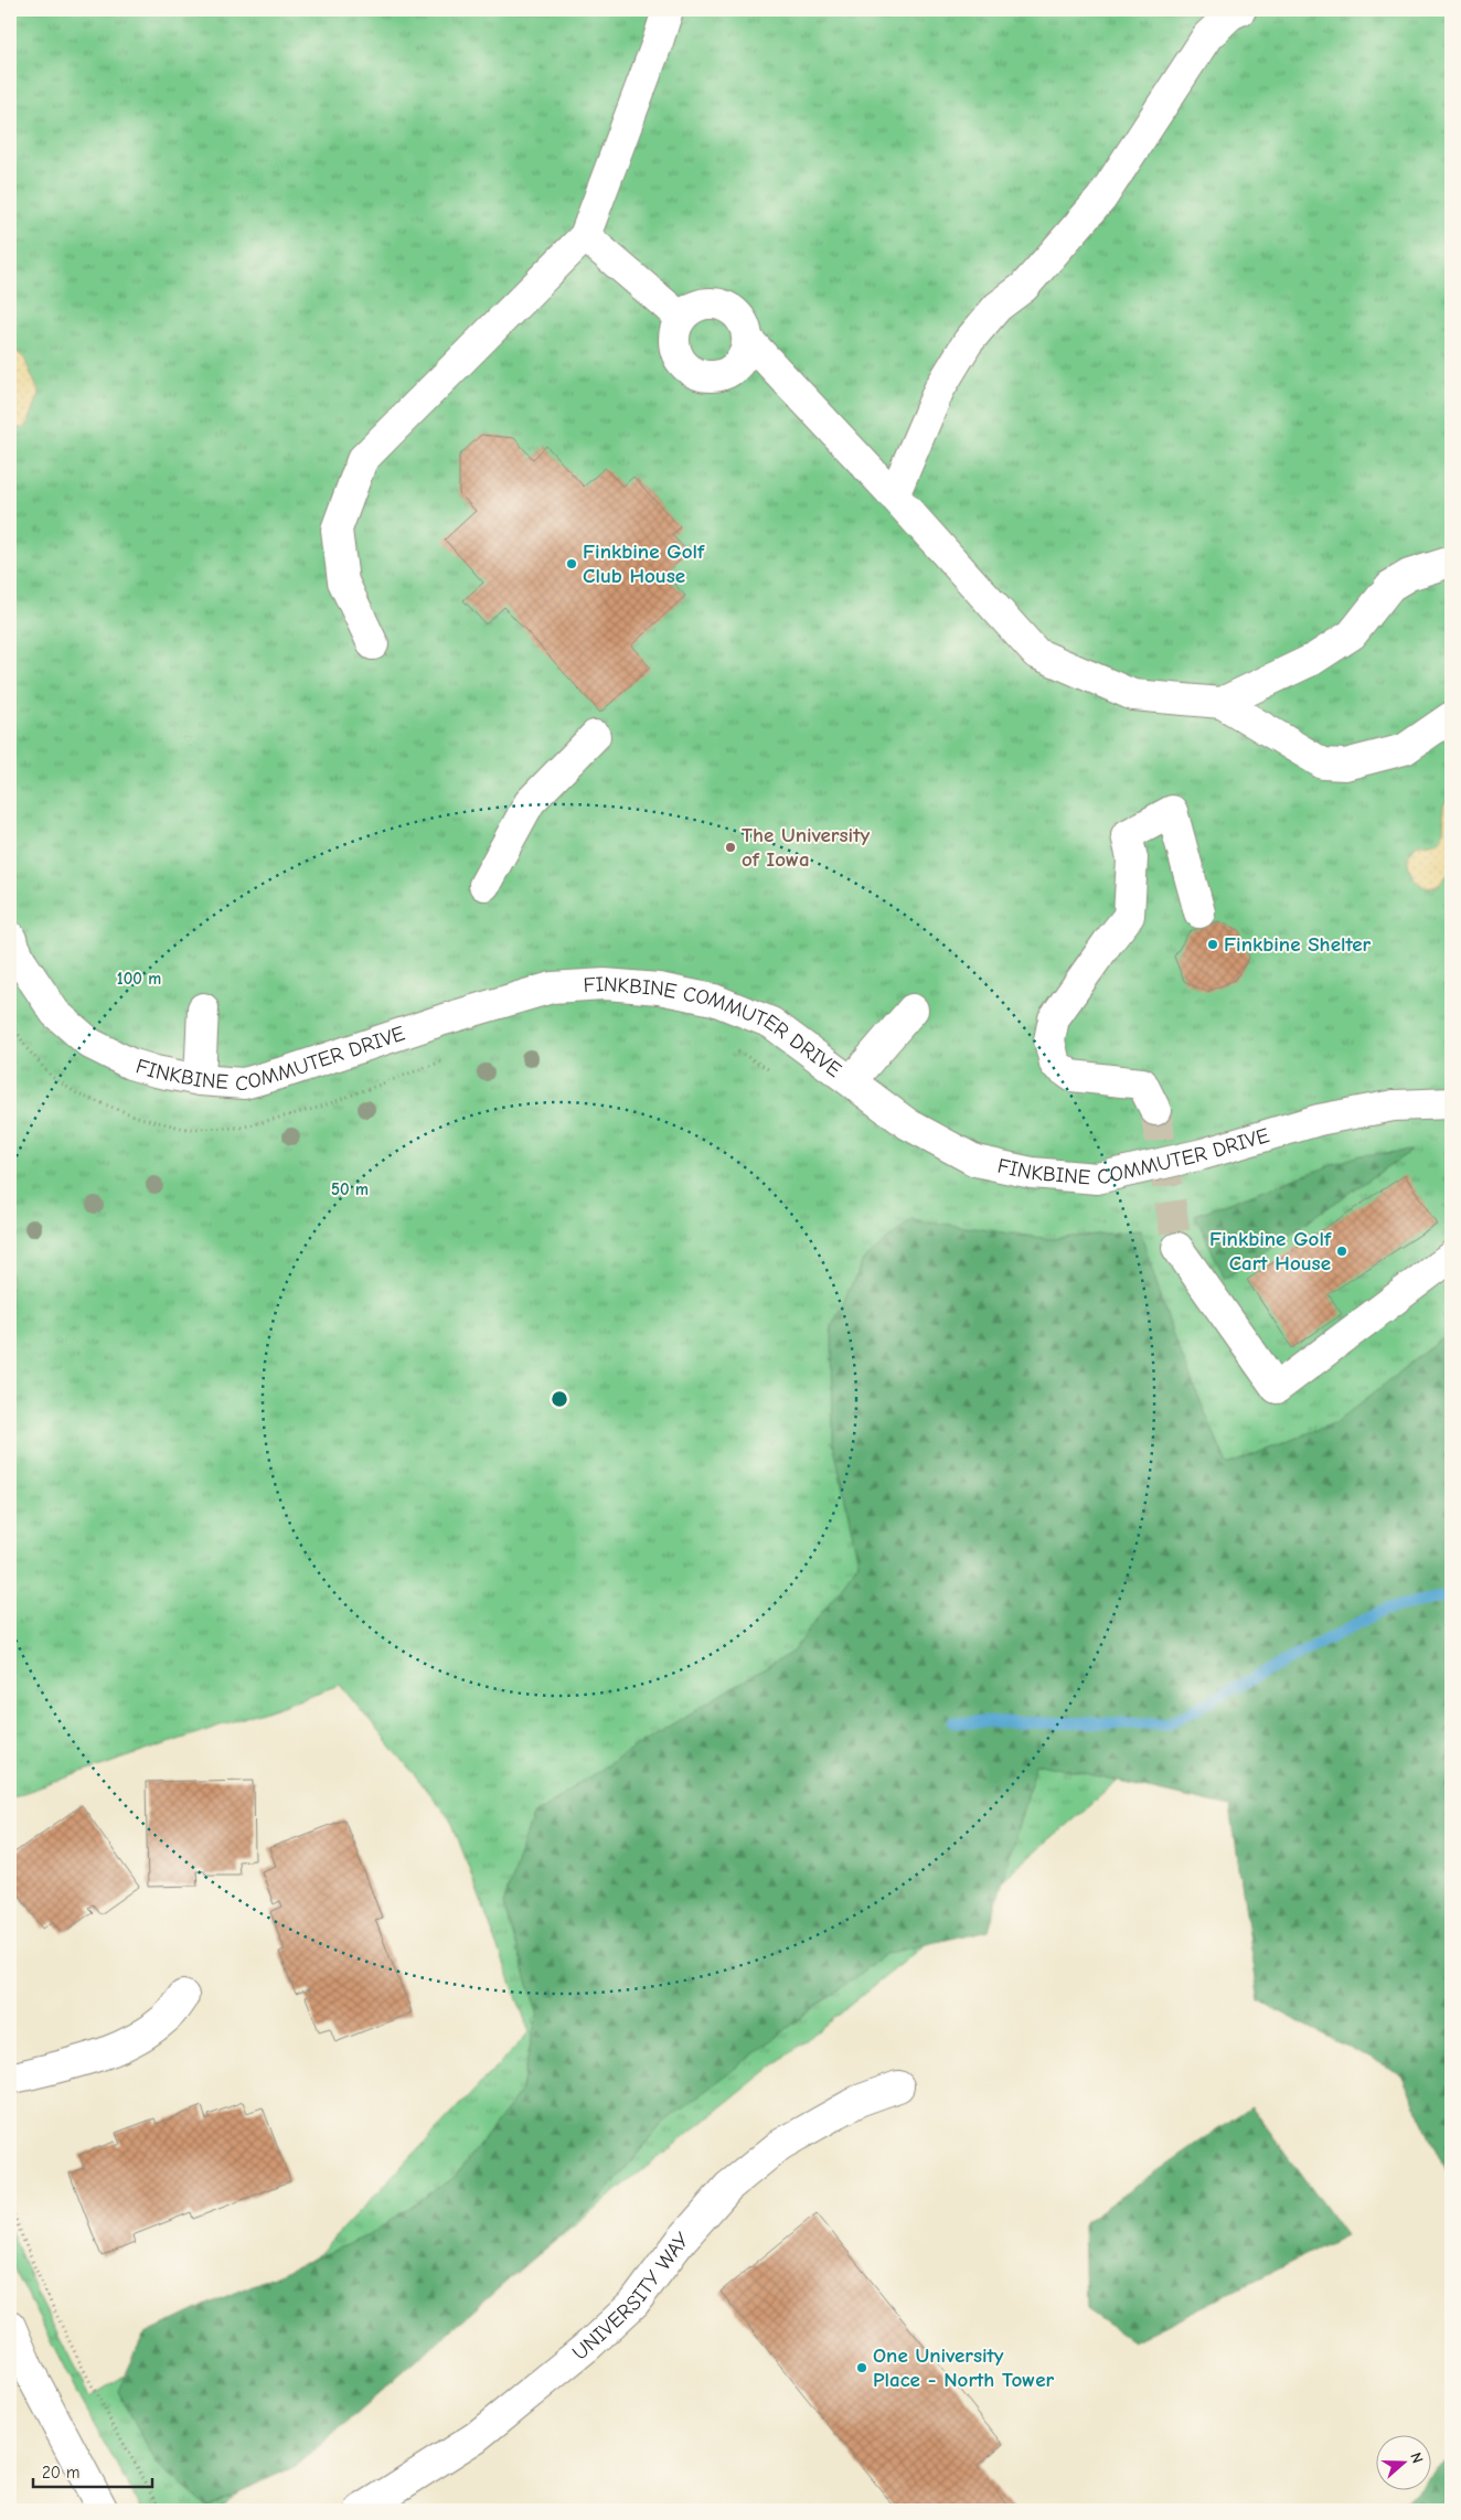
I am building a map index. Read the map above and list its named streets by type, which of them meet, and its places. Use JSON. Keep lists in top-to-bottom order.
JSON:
{
  "streets": {
    "street": ["FINKBINE COMMUTER DRIVE", "UNIVERSITY WAY"]
  },
  "places": [
    "Finkbine Golf Club House",
    "The University of Iowa",
    "Finkbine Shelter",
    "Finkbine Golf Cart House",
    "One University Place - North Tower"
  ],
  "scale_bar": "20 m",
  "north": "right",
  "rings": ["100 m", "50 m"]
}
